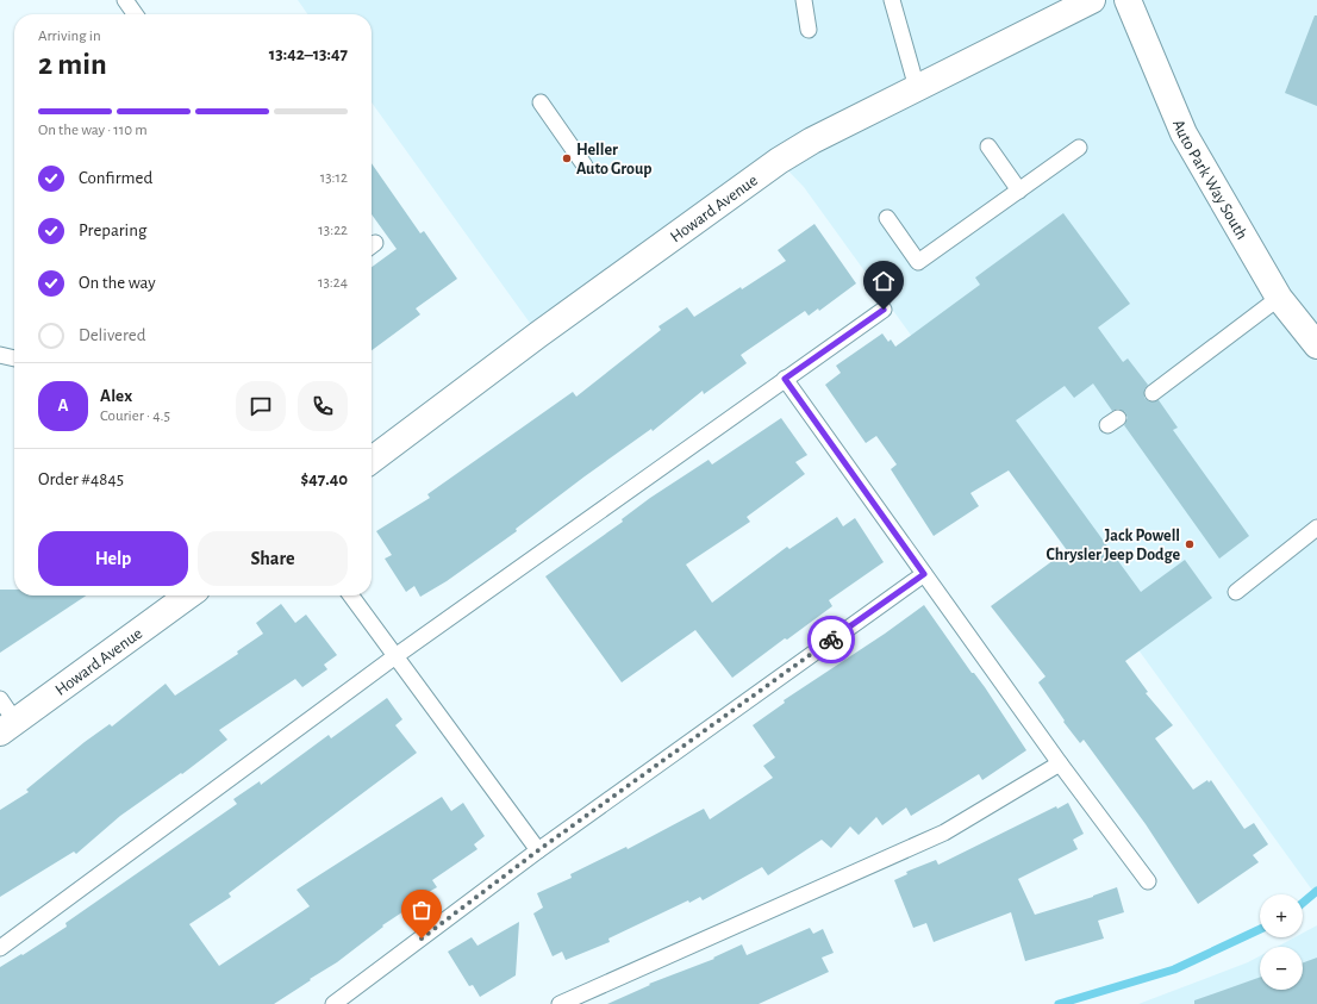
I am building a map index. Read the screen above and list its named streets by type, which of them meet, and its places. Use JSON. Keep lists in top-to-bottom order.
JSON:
{
  "streets": {
    "street": ["Auto Park Way South", "Howard Avenue"]
  },
  "places": ["Heller Auto Group", "Jack Powell Chrysler Jeep Dodge"],
  "page": {
    "heading": ["2 min", "Arriving in", "13:42–13:47"],
    "panel": [
      "Alex",
      "Courier · 4.5",
      "Order #4845",
      "$47.40"
    ],
    "bar": "On the way · 110 m",
    "list": [
      ["Confirmed", "13:12"],
      ["Preparing", "13:22"],
      ["On the way", "13:24"],
      "Delivered"
    ],
    "round": "A",
    "buttons": ["Help", "Share"],
    "map_buttons": ["+", "−"]
  }
}
